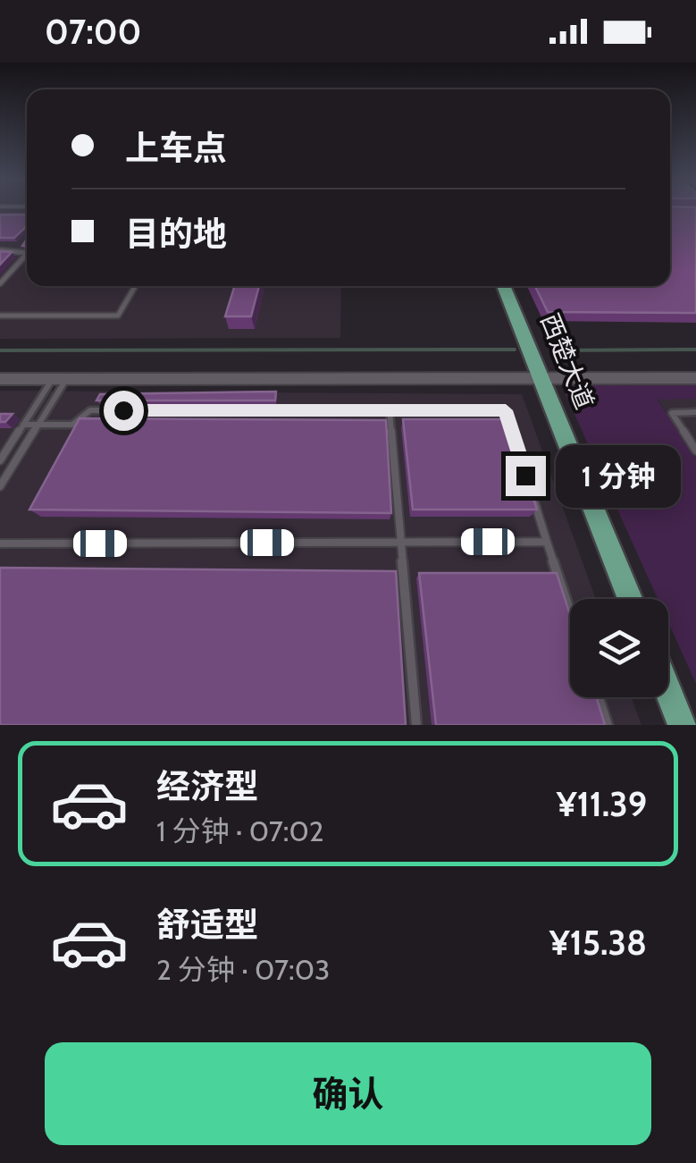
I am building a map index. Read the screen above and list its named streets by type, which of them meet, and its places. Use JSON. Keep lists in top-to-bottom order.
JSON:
{
  "streets": {
    "main road": ["西楚大道"]
  },
  "page": {
    "status": "07:00",
    "banner": ["上车点", "目的地"],
    "bubble": "1 分钟",
    "list": [
      {
        "name": "经济型",
        "note": "1 分钟 · 07:02",
        "value": "¥11.39"
      },
      {
        "name": "舒适型",
        "note": "2 分钟 · 07:03",
        "value": "¥15.38"
      }
    ],
    "buttons": "确认"
  }
}
